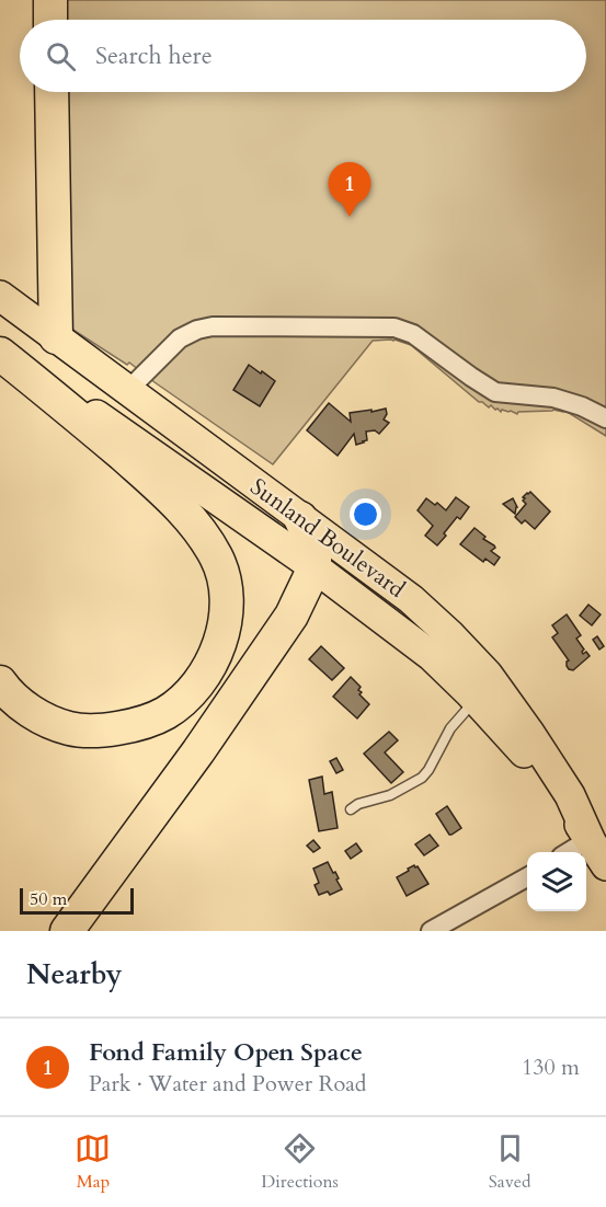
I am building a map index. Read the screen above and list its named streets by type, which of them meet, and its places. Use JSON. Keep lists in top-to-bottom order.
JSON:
{
  "streets": {
    "main road": ["Sunland Boulevard"]
  },
  "scale_bar": "50 m",
  "page": {
    "search": "Search here",
    "pins": "1",
    "scale": "50 m",
    "heading": "Nearby",
    "list": [
      {
        "mark": "1",
        "name": "Fond Family Open Space",
        "note": "Park · Water and Power Road",
        "value": "130 m"
      }
    ],
    "nav": ["Map", "Directions", "Saved"]
  }
}
